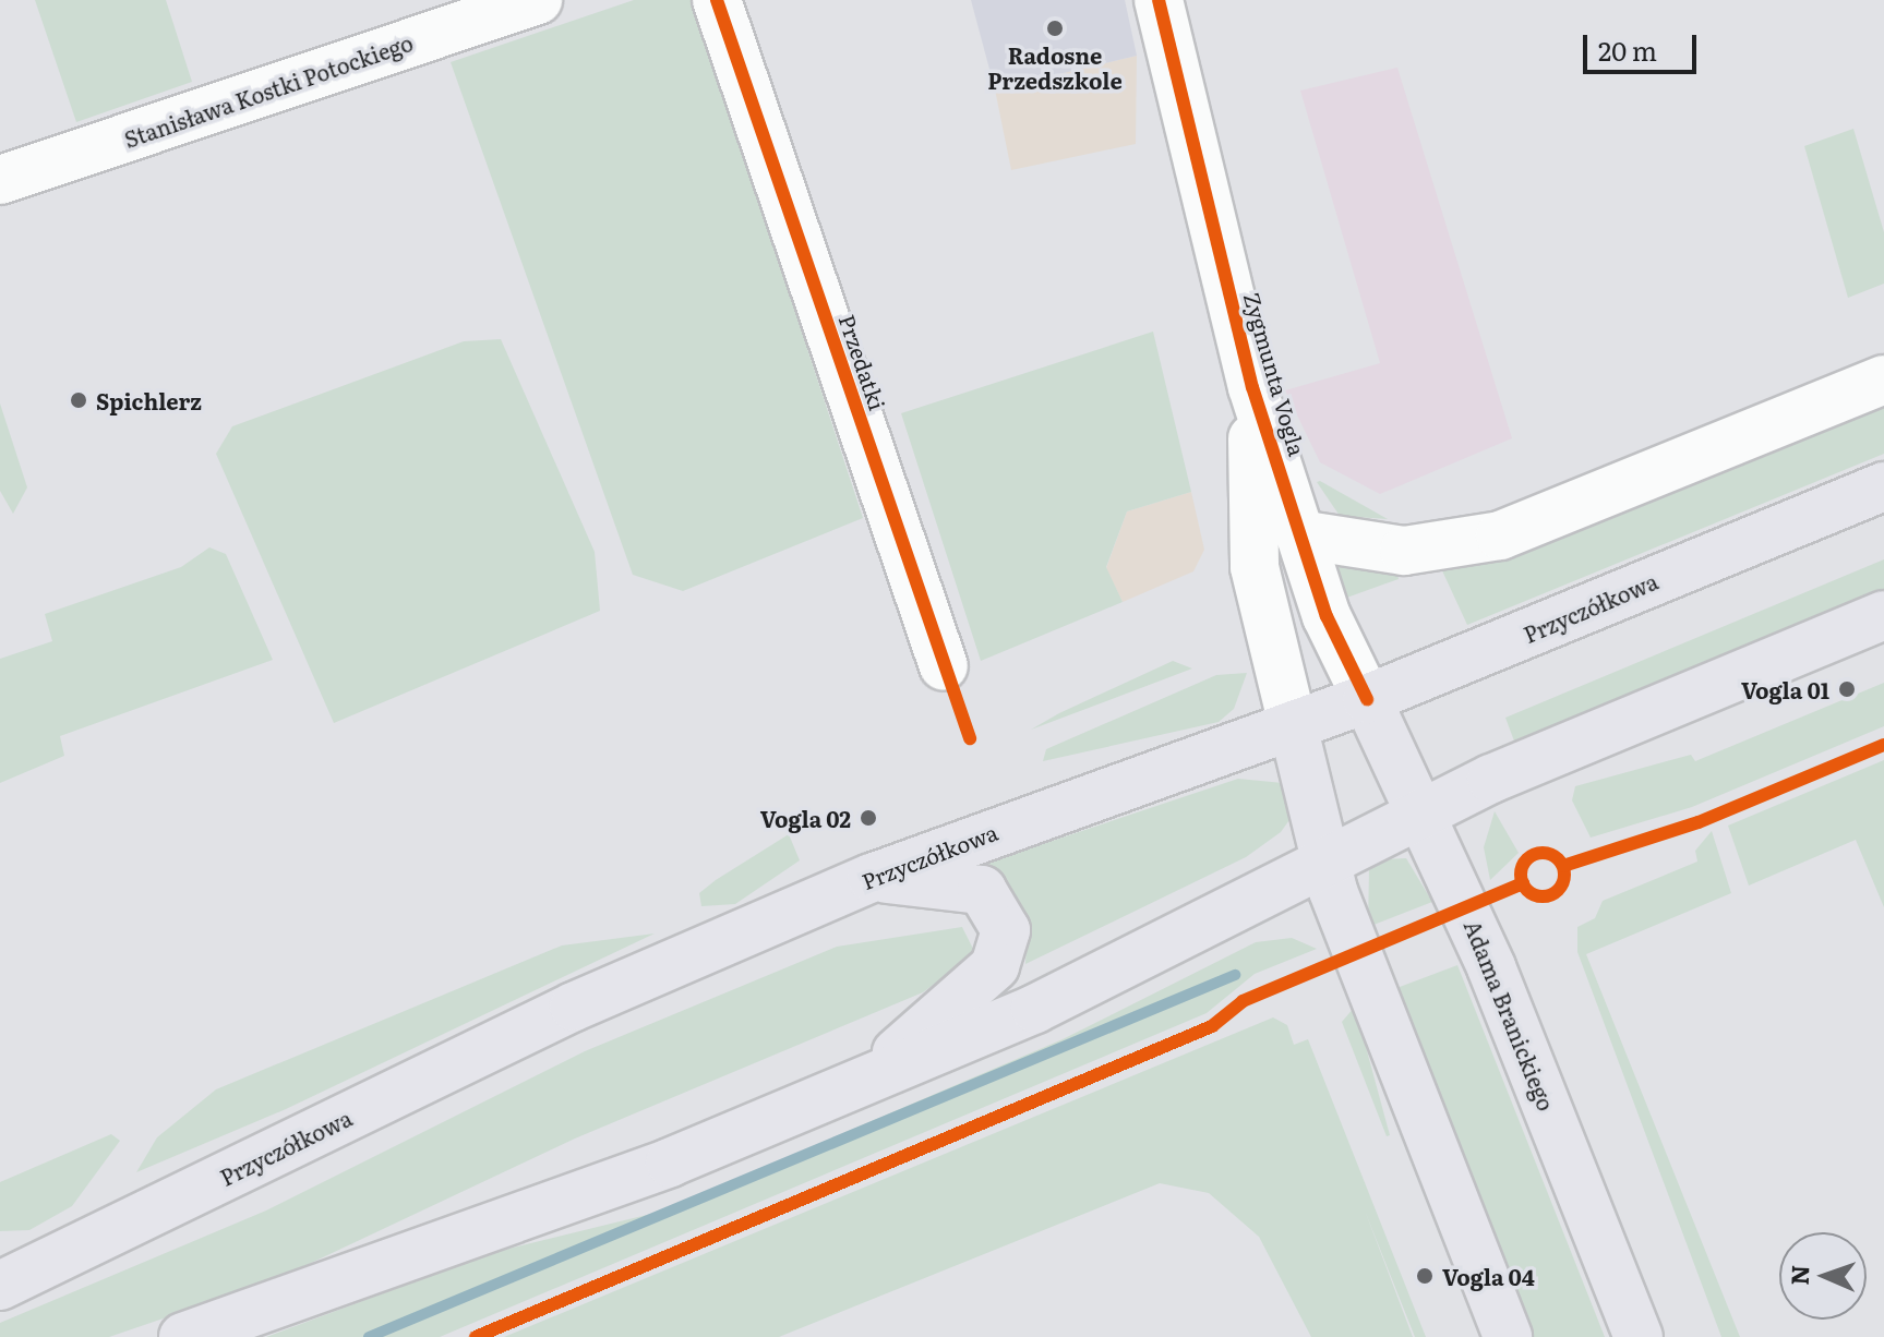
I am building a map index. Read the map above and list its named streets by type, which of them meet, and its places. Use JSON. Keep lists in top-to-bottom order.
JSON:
{
  "streets": {
    "main road": ["Przyczółkowa", "Adama Branickiego"],
    "street": ["Stanisława Kostki Potockiego", "Przedatki", "Zygmunta Vogla"]
  },
  "crossings": [
    ["Zygmunta Vogla", "Przyczółkowa"],
    ["Zygmunta Vogla", "Adama Branickiego"],
    ["Przyczółkowa", "Adama Branickiego"]
  ],
  "places": [
    "Radosne Przedszkole",
    "Spichlerz",
    "Vogla 01",
    "Vogla 02",
    "Vogla 04"
  ],
  "scale_bar": "20 m",
  "north": "left"
}
